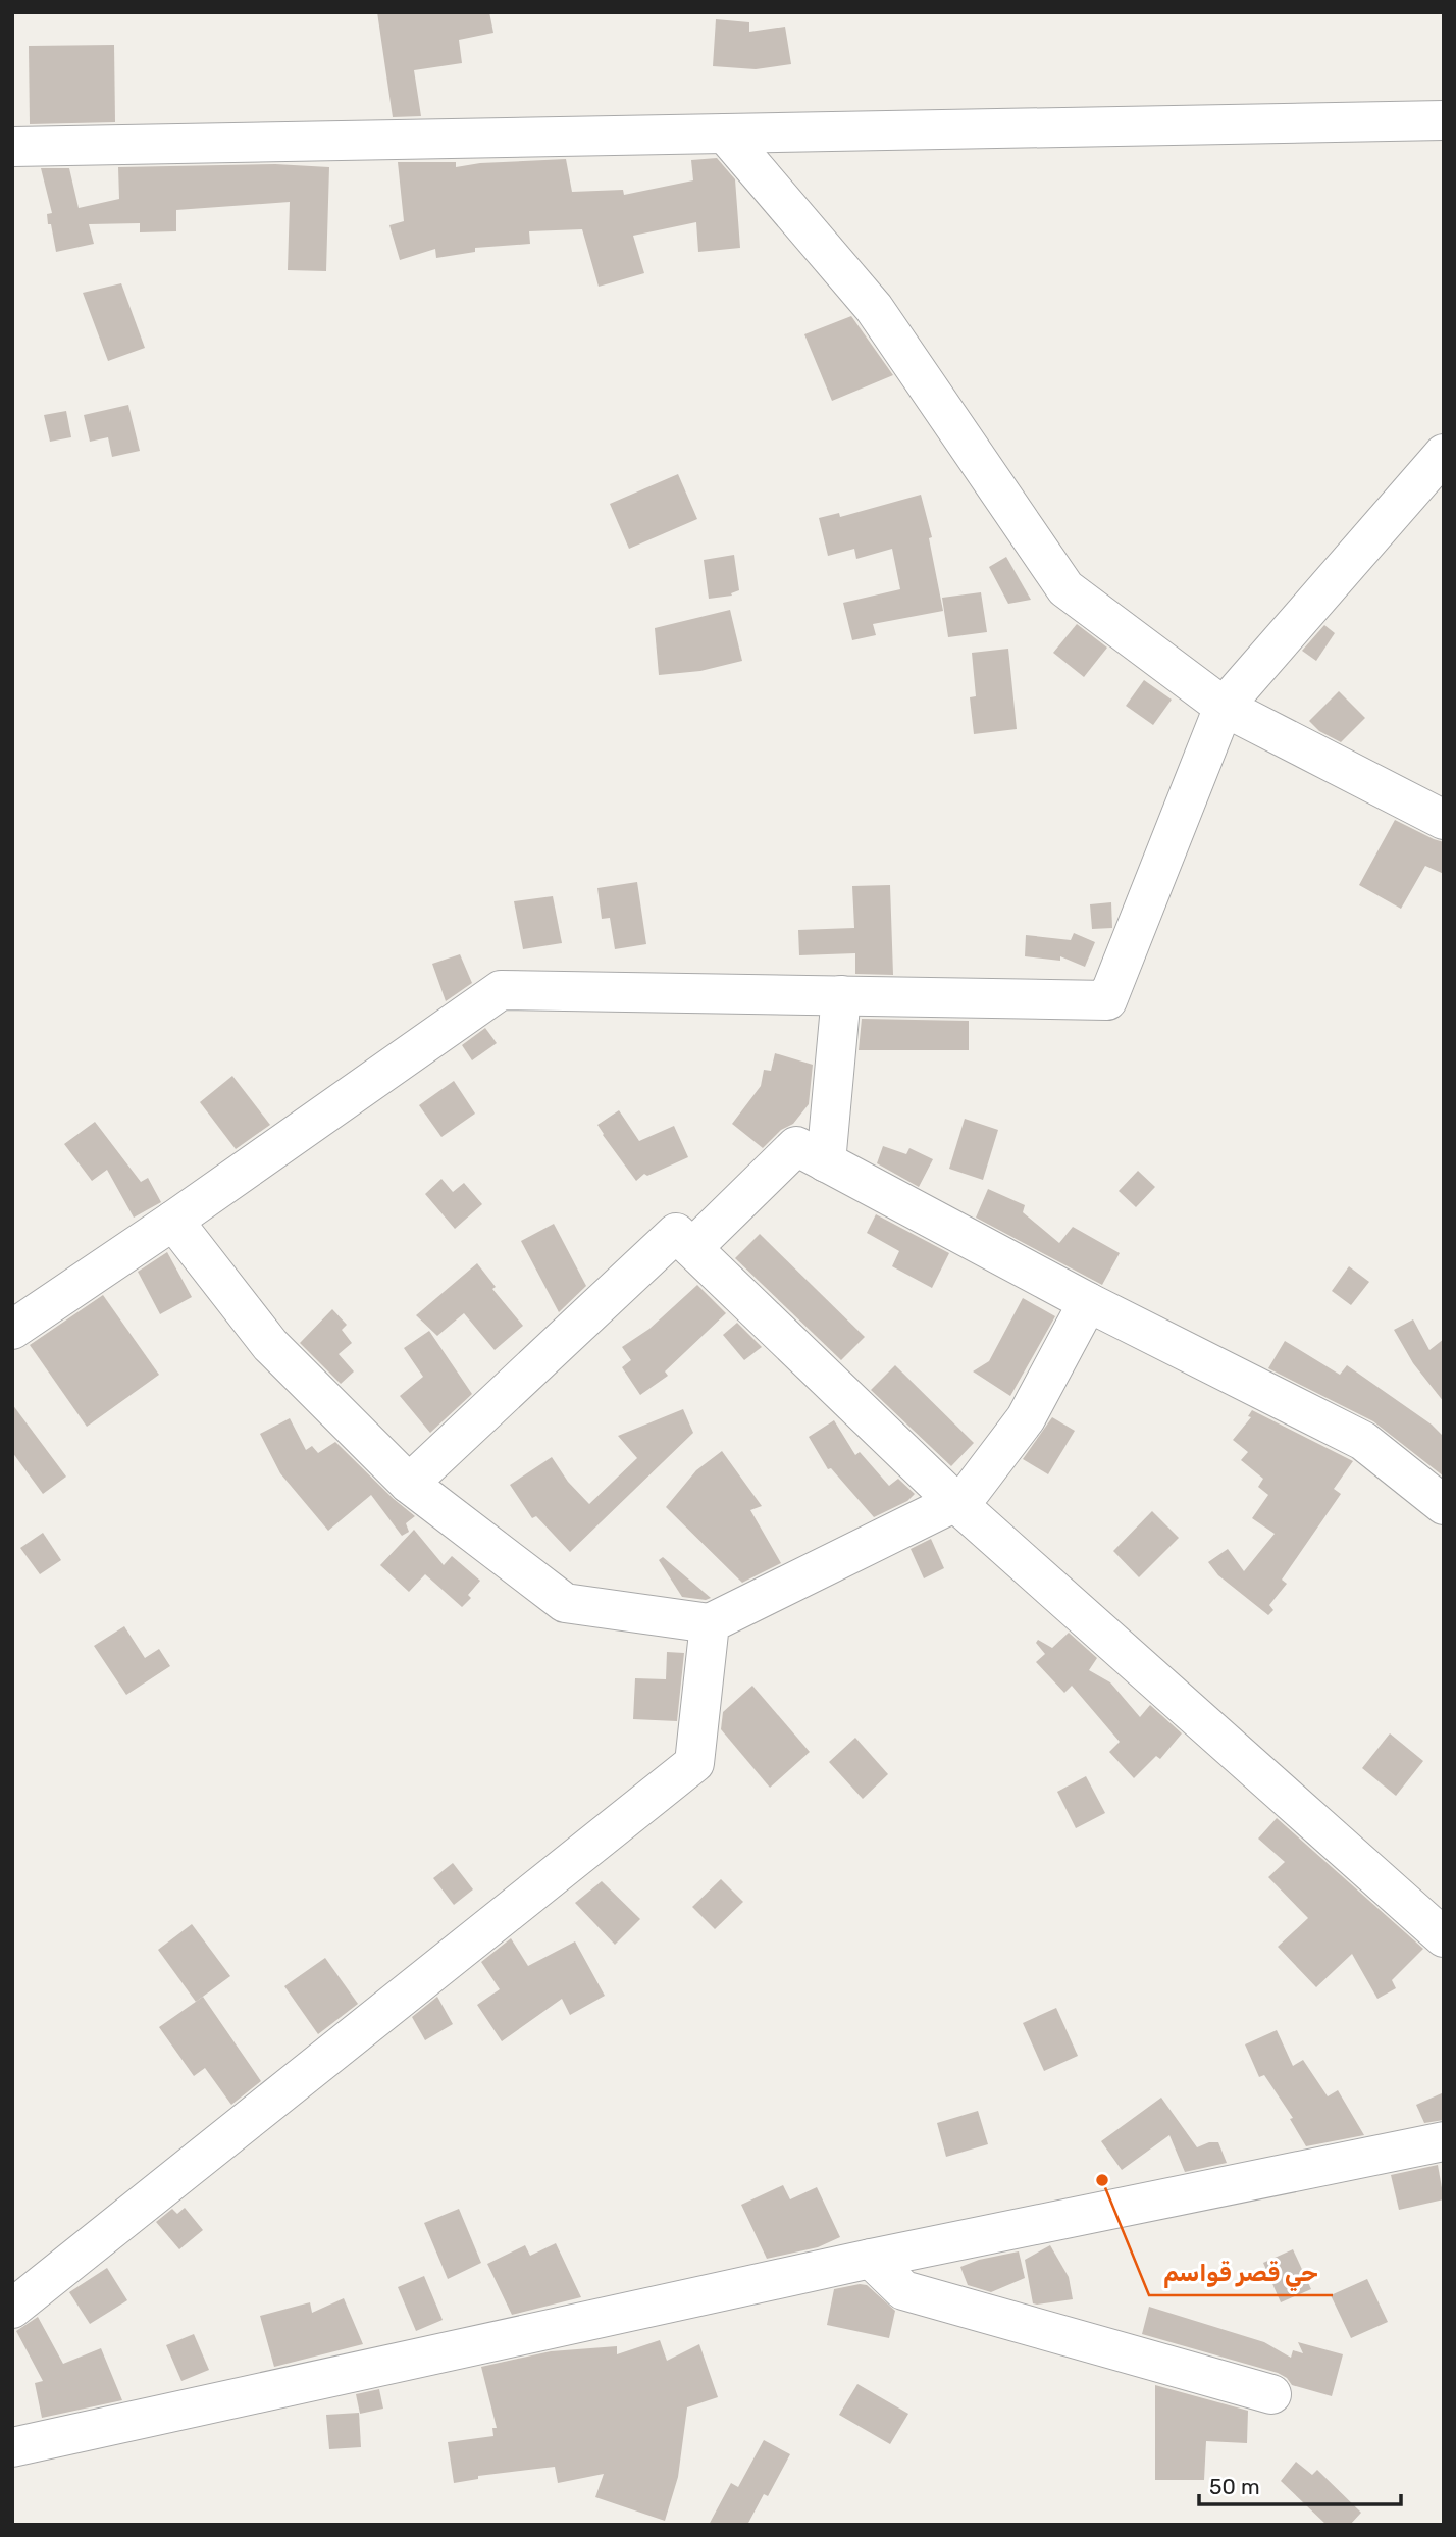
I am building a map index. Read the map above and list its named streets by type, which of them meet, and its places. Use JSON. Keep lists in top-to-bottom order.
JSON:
{
  "places": ["حي قصر قواسم"],
  "scale_bar": "50 m"
}
